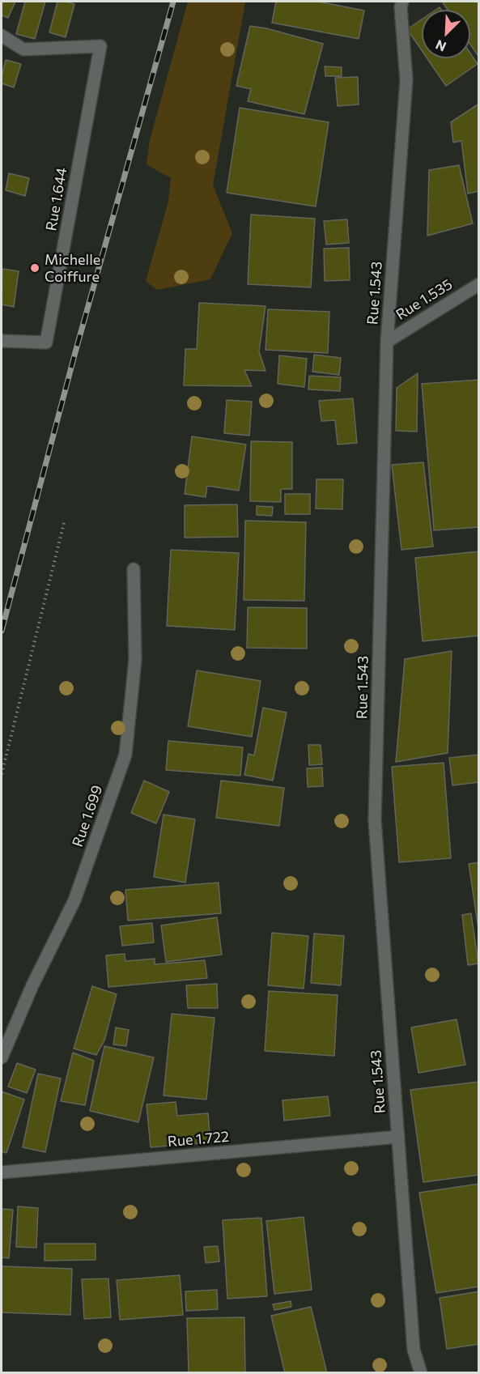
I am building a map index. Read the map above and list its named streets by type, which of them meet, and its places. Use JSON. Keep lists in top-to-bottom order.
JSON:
{
  "streets": {
    "street": [
      "Rue 1.644",
      "Rue 1.543",
      "Rue 1.535",
      "Rue 1.699",
      "Rue 1.722"
    ]
  },
  "crossings": [
    ["Rue 1.543", "Rue 1.535"],
    ["Rue 1.543", "Rue 1.722"]
  ],
  "places": ["Michelle Coiffure"],
  "north": "bottom left"
}
